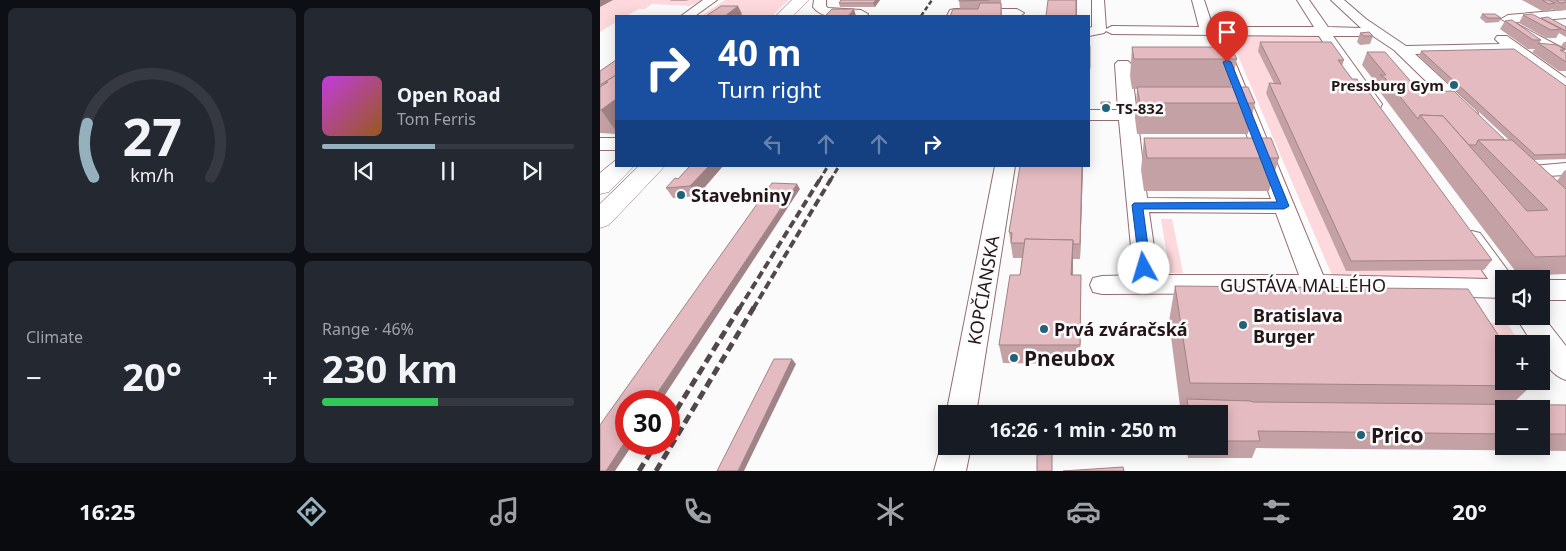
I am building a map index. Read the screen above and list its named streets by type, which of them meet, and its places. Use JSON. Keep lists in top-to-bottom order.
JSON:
{
  "streets": {
    "street": ["GUSTÁVA MALLÉHO", "KOPČIANSKA"]
  },
  "places": [
    "Pressburg Gym",
    "TS-832",
    "Stavebniny",
    "Bratislava Burger",
    "Prvá zváračská",
    "Pneubox",
    "Prico"
  ],
  "page": {
    "turn": ["40 m", "Turn right"],
    "song": ["Open Road", "Tom Ferris"],
    "tile": [
      "Climate",
      ["Range · 46%", "230 km"]
    ],
    "map_buttons": ["+", "−"],
    "heat": ["−", "20°", "+"],
    "limit": "30",
    "trip": "16:26 · 1 min · 250 m",
    "tabs": ["16:25", "20°"],
    "gauge": ["27", "km/h"]
  }
}
